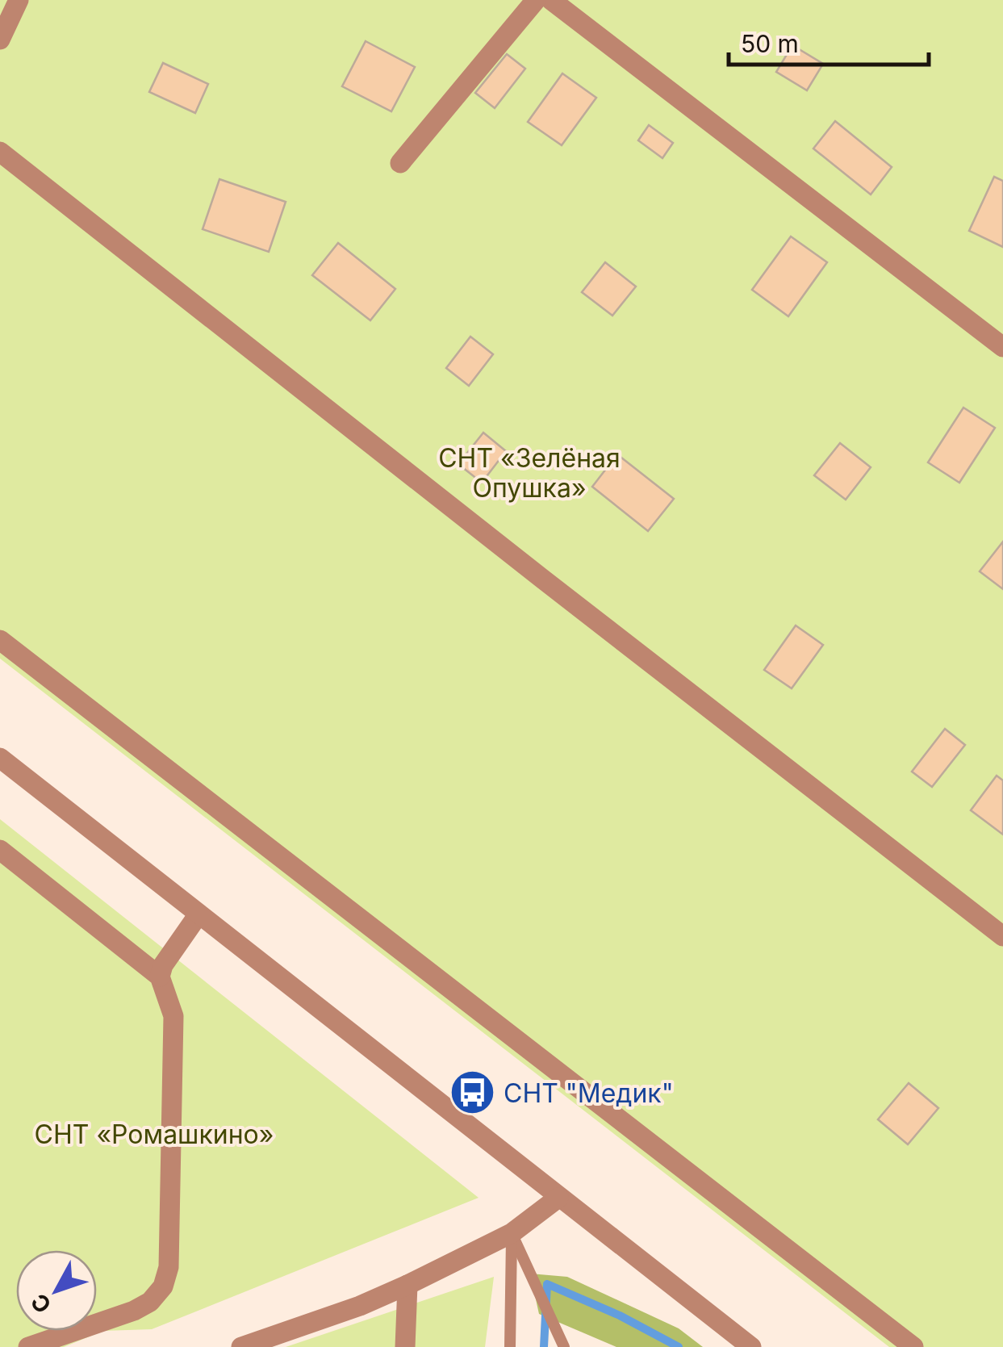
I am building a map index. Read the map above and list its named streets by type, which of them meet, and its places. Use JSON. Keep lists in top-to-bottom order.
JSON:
{
  "parks": ["СНТ «Зелёная Опушка»", "СНТ «Ромашкино»"],
  "places": {
    "bus stop": ["СНТ \"Медик\""]
  },
  "scale_bar": "50 m",
  "north": "bottom left"
}
